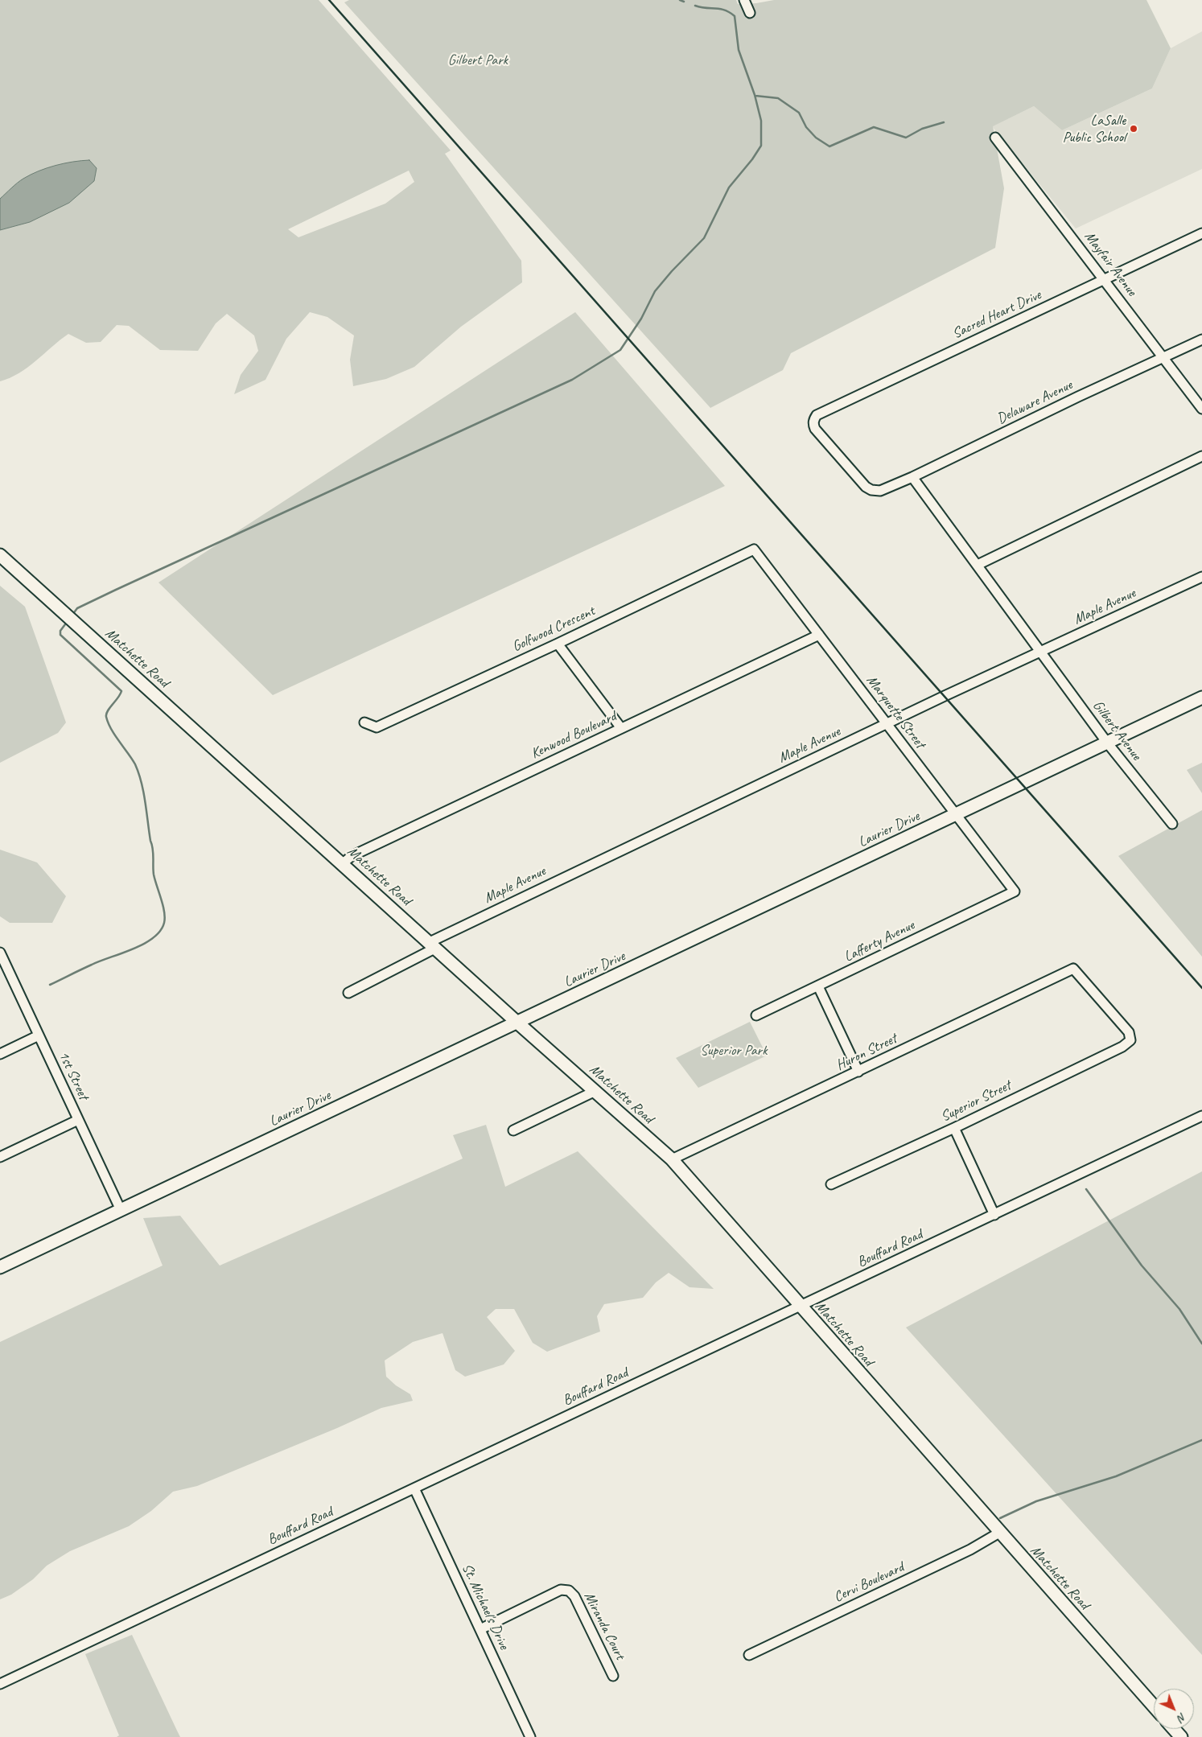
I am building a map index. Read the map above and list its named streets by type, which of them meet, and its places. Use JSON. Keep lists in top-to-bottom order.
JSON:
{
  "streets": {
    "street": [
      "Mayfair Avenue",
      "Sacred Heart Drive",
      "Delaware Avenue",
      "Maple Avenue",
      "Golfwood Crescent",
      "Matchette Road",
      "Marquette Street",
      "Gilbert Avenue",
      "Kenwood Boulevard",
      "Laurier Drive",
      "Lafferty Avenue",
      "Huron Street",
      "1st Street",
      "Superior Street",
      "Bouffard Road",
      "Cervi Boulevard",
      "St. Michael's Drive",
      "Miranda Court"
    ]
  },
  "crossings": [
    ["Mayfair Avenue", "Sacred Heart Drive"],
    ["Mayfair Avenue", "Delaware Avenue"],
    ["Sacred Heart Drive", "Delaware Avenue"],
    ["Delaware Avenue", "Gilbert Avenue"],
    ["Maple Avenue", "Matchette Road"],
    ["Maple Avenue", "Marquette Street"],
    ["Maple Avenue", "Gilbert Avenue"],
    ["Golfwood Crescent", "Marquette Street"],
    ["Matchette Road", "Kenwood Boulevard"],
    ["Matchette Road", "Laurier Drive"],
    ["Matchette Road", "Huron Street"],
    ["Matchette Road", "Bouffard Road"],
    ["Matchette Road", "Cervi Boulevard"],
    ["Marquette Street", "Kenwood Boulevard"],
    ["Marquette Street", "Laurier Drive"],
    ["Marquette Street", "Lafferty Avenue"],
    ["Gilbert Avenue", "Laurier Drive"],
    ["Laurier Drive", "1st Street"],
    ["Huron Street", "Superior Street"],
    ["Bouffard Road", "St. Michael's Drive"],
    ["St. Michael's Drive", "Miranda Court"]
  ],
  "parks": ["Gilbert Park", "Superior Park"],
  "places": ["LaSalle Public School"],
  "north": "bottom right"
}
